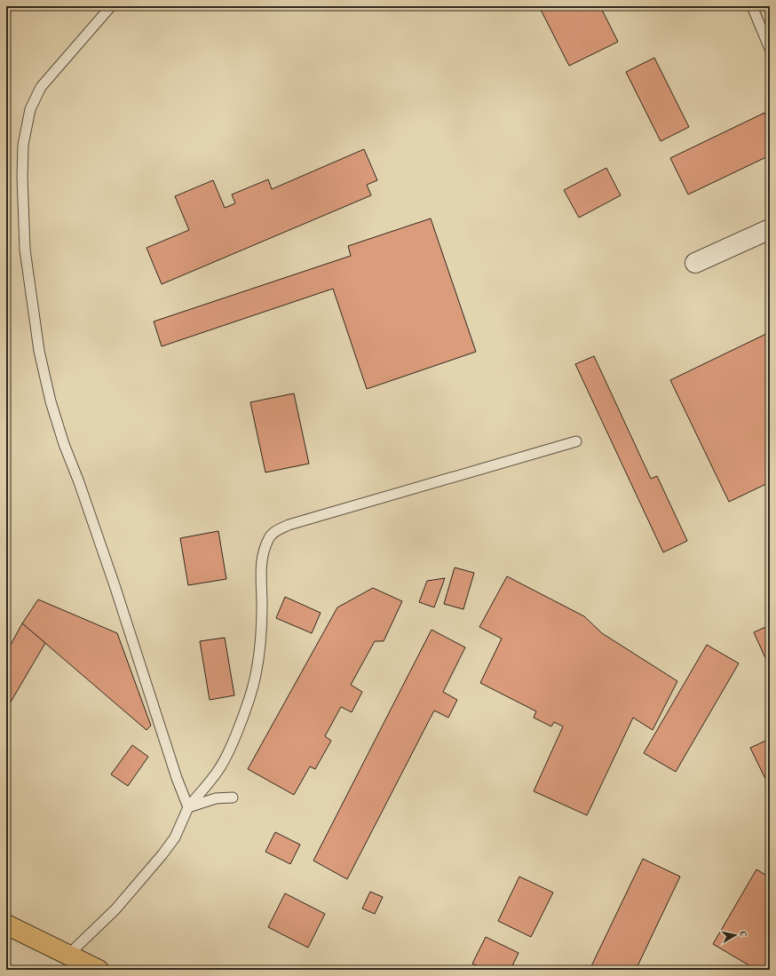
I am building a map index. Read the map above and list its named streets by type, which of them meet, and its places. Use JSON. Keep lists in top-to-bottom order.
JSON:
{
  "north": "right"
}
